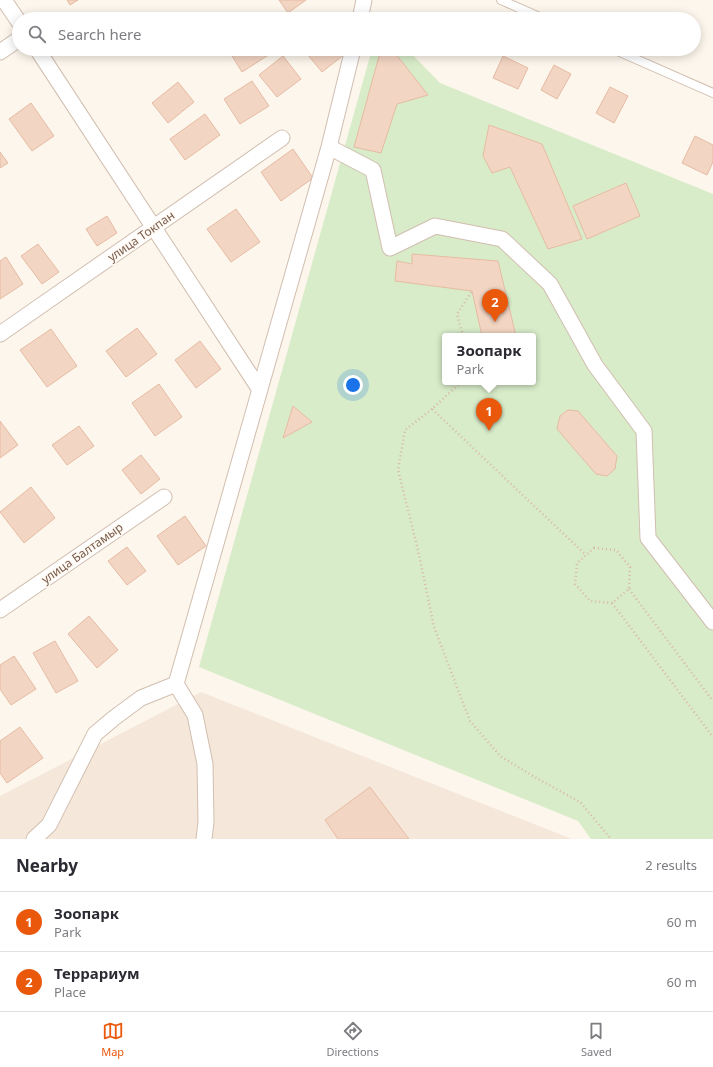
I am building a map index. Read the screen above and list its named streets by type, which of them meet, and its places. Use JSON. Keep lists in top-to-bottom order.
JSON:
{
  "streets": {
    "street": ["улица Токпан", "улица Балтамыр"]
  },
  "page": {
    "search": "Search here",
    "pins": ["2", "1"],
    "popup": ["Зоопарк", "Park"],
    "heading": ["Nearby", "2 results"],
    "list": [
      {
        "mark": "1",
        "name": "Зоопарк",
        "note": "Park",
        "value": "60 m"
      },
      {
        "mark": "2",
        "name": "Террариум",
        "note": "Place",
        "value": "60 m"
      }
    ],
    "nav": ["Map", "Directions", "Saved"]
  }
}
